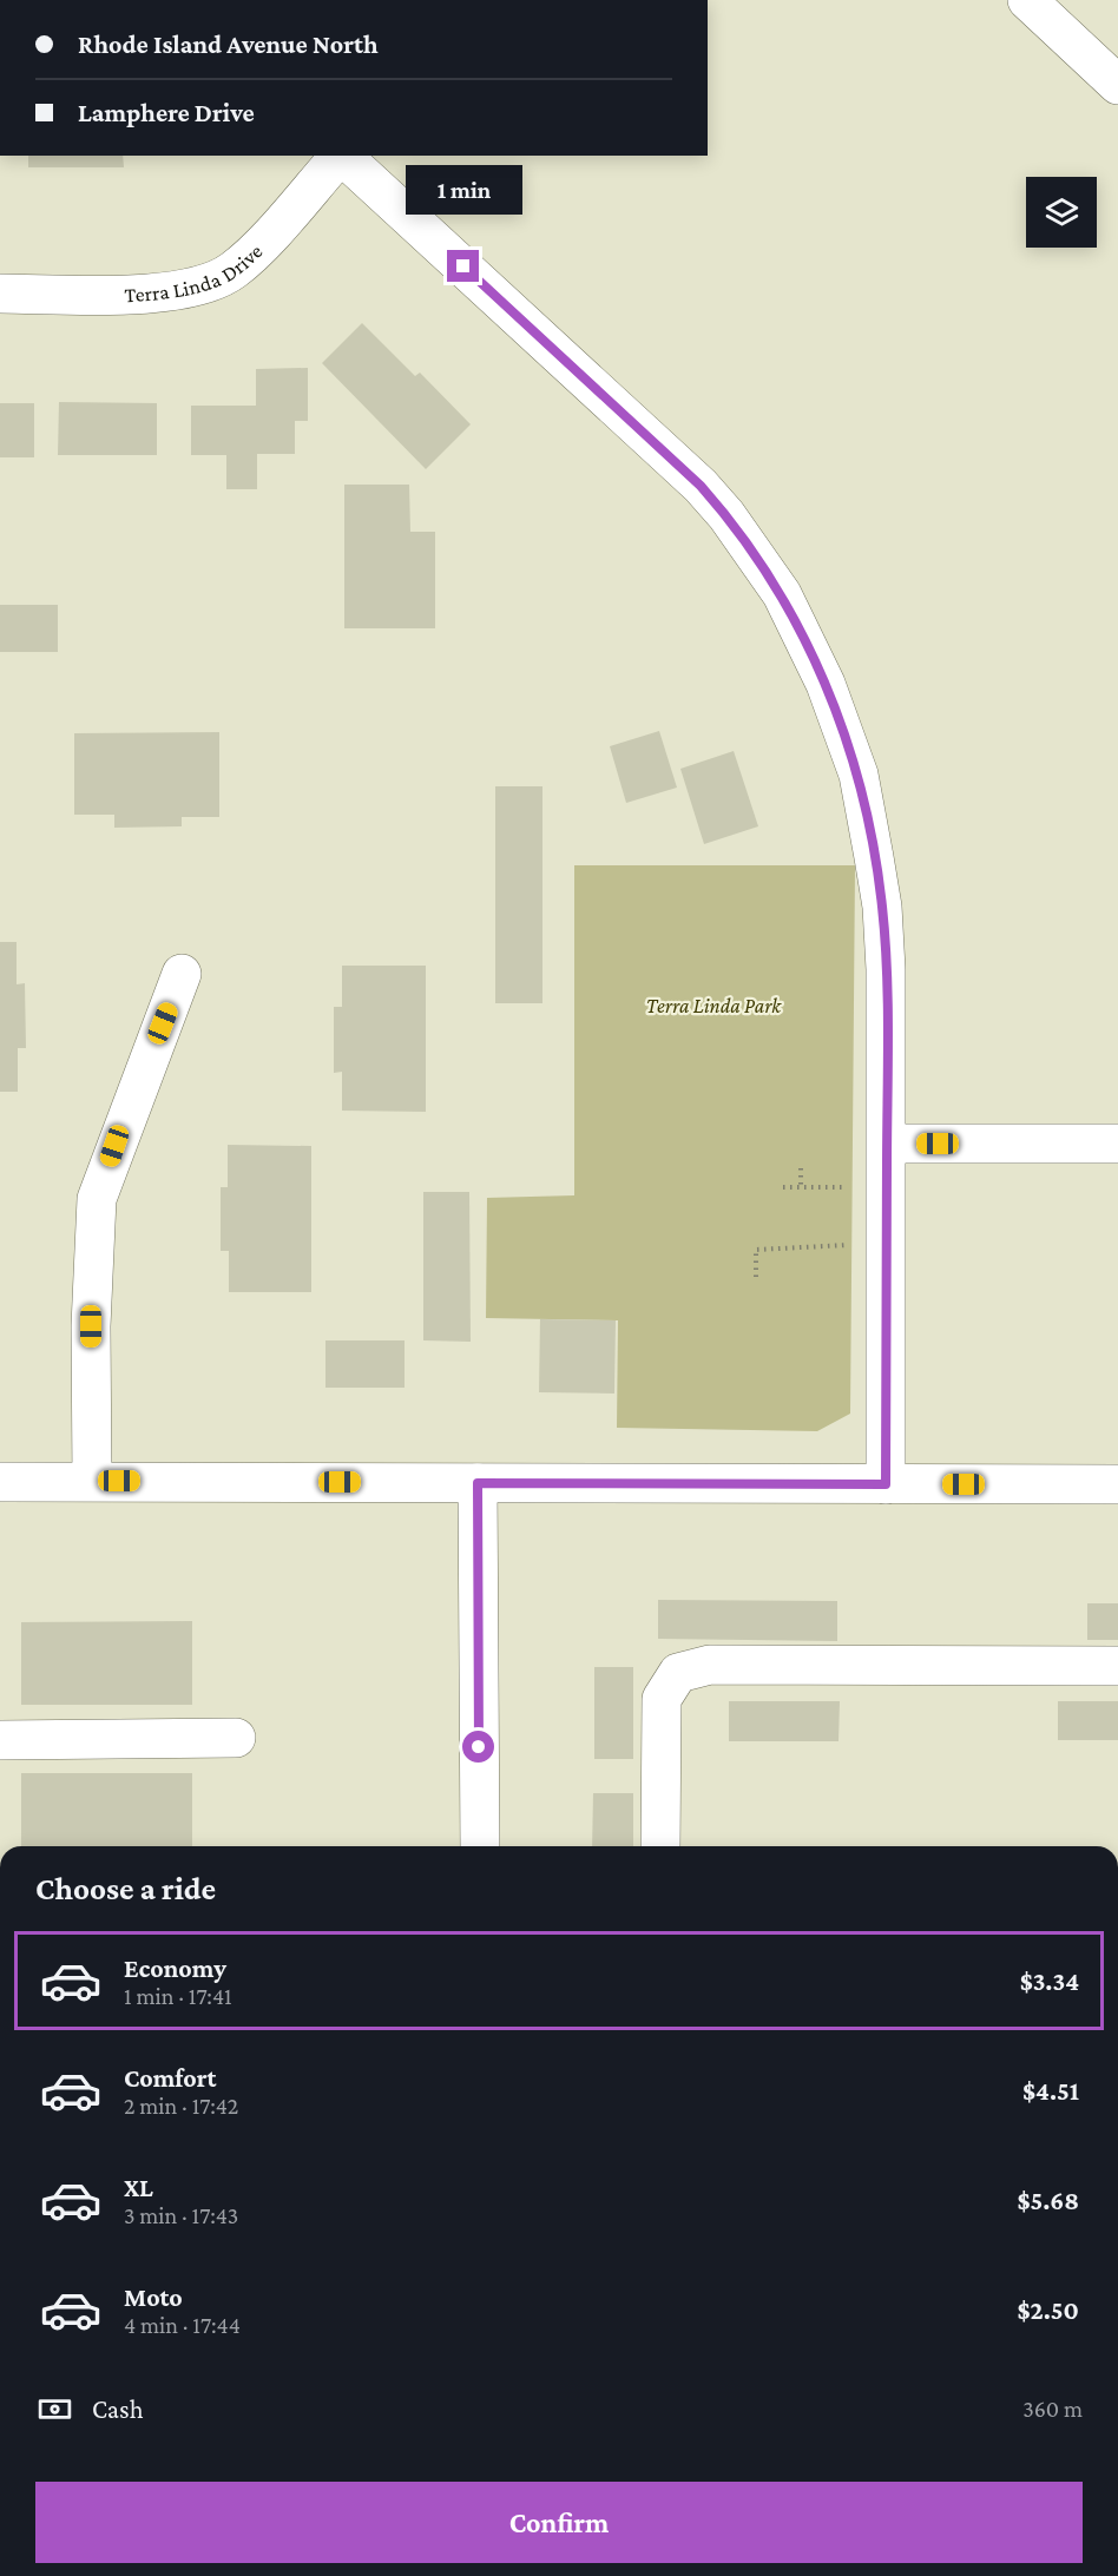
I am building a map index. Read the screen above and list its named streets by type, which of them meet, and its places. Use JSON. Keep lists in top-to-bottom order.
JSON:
{
  "streets": {
    "street": ["Terra Linda Drive"]
  },
  "parks": ["Terra Linda Park"],
  "page": {
    "banner": ["Rhode Island Avenue North", "Lamphere Drive"],
    "bubble": "1 min",
    "heading": "Choose a ride",
    "list": [
      {
        "name": "Economy",
        "note": "1 min · 17:41",
        "value": "$3.34"
      },
      {
        "name": "Comfort",
        "note": "2 min · 17:42",
        "value": "$4.51"
      },
      {
        "name": "XL",
        "note": "3 min · 17:43",
        "value": "$5.68"
      },
      {
        "name": "Moto",
        "note": "4 min · 17:44",
        "value": "$2.50"
      }
    ],
    "pay": ["Cash", "360 m"],
    "buttons": "Confirm"
  }
}
